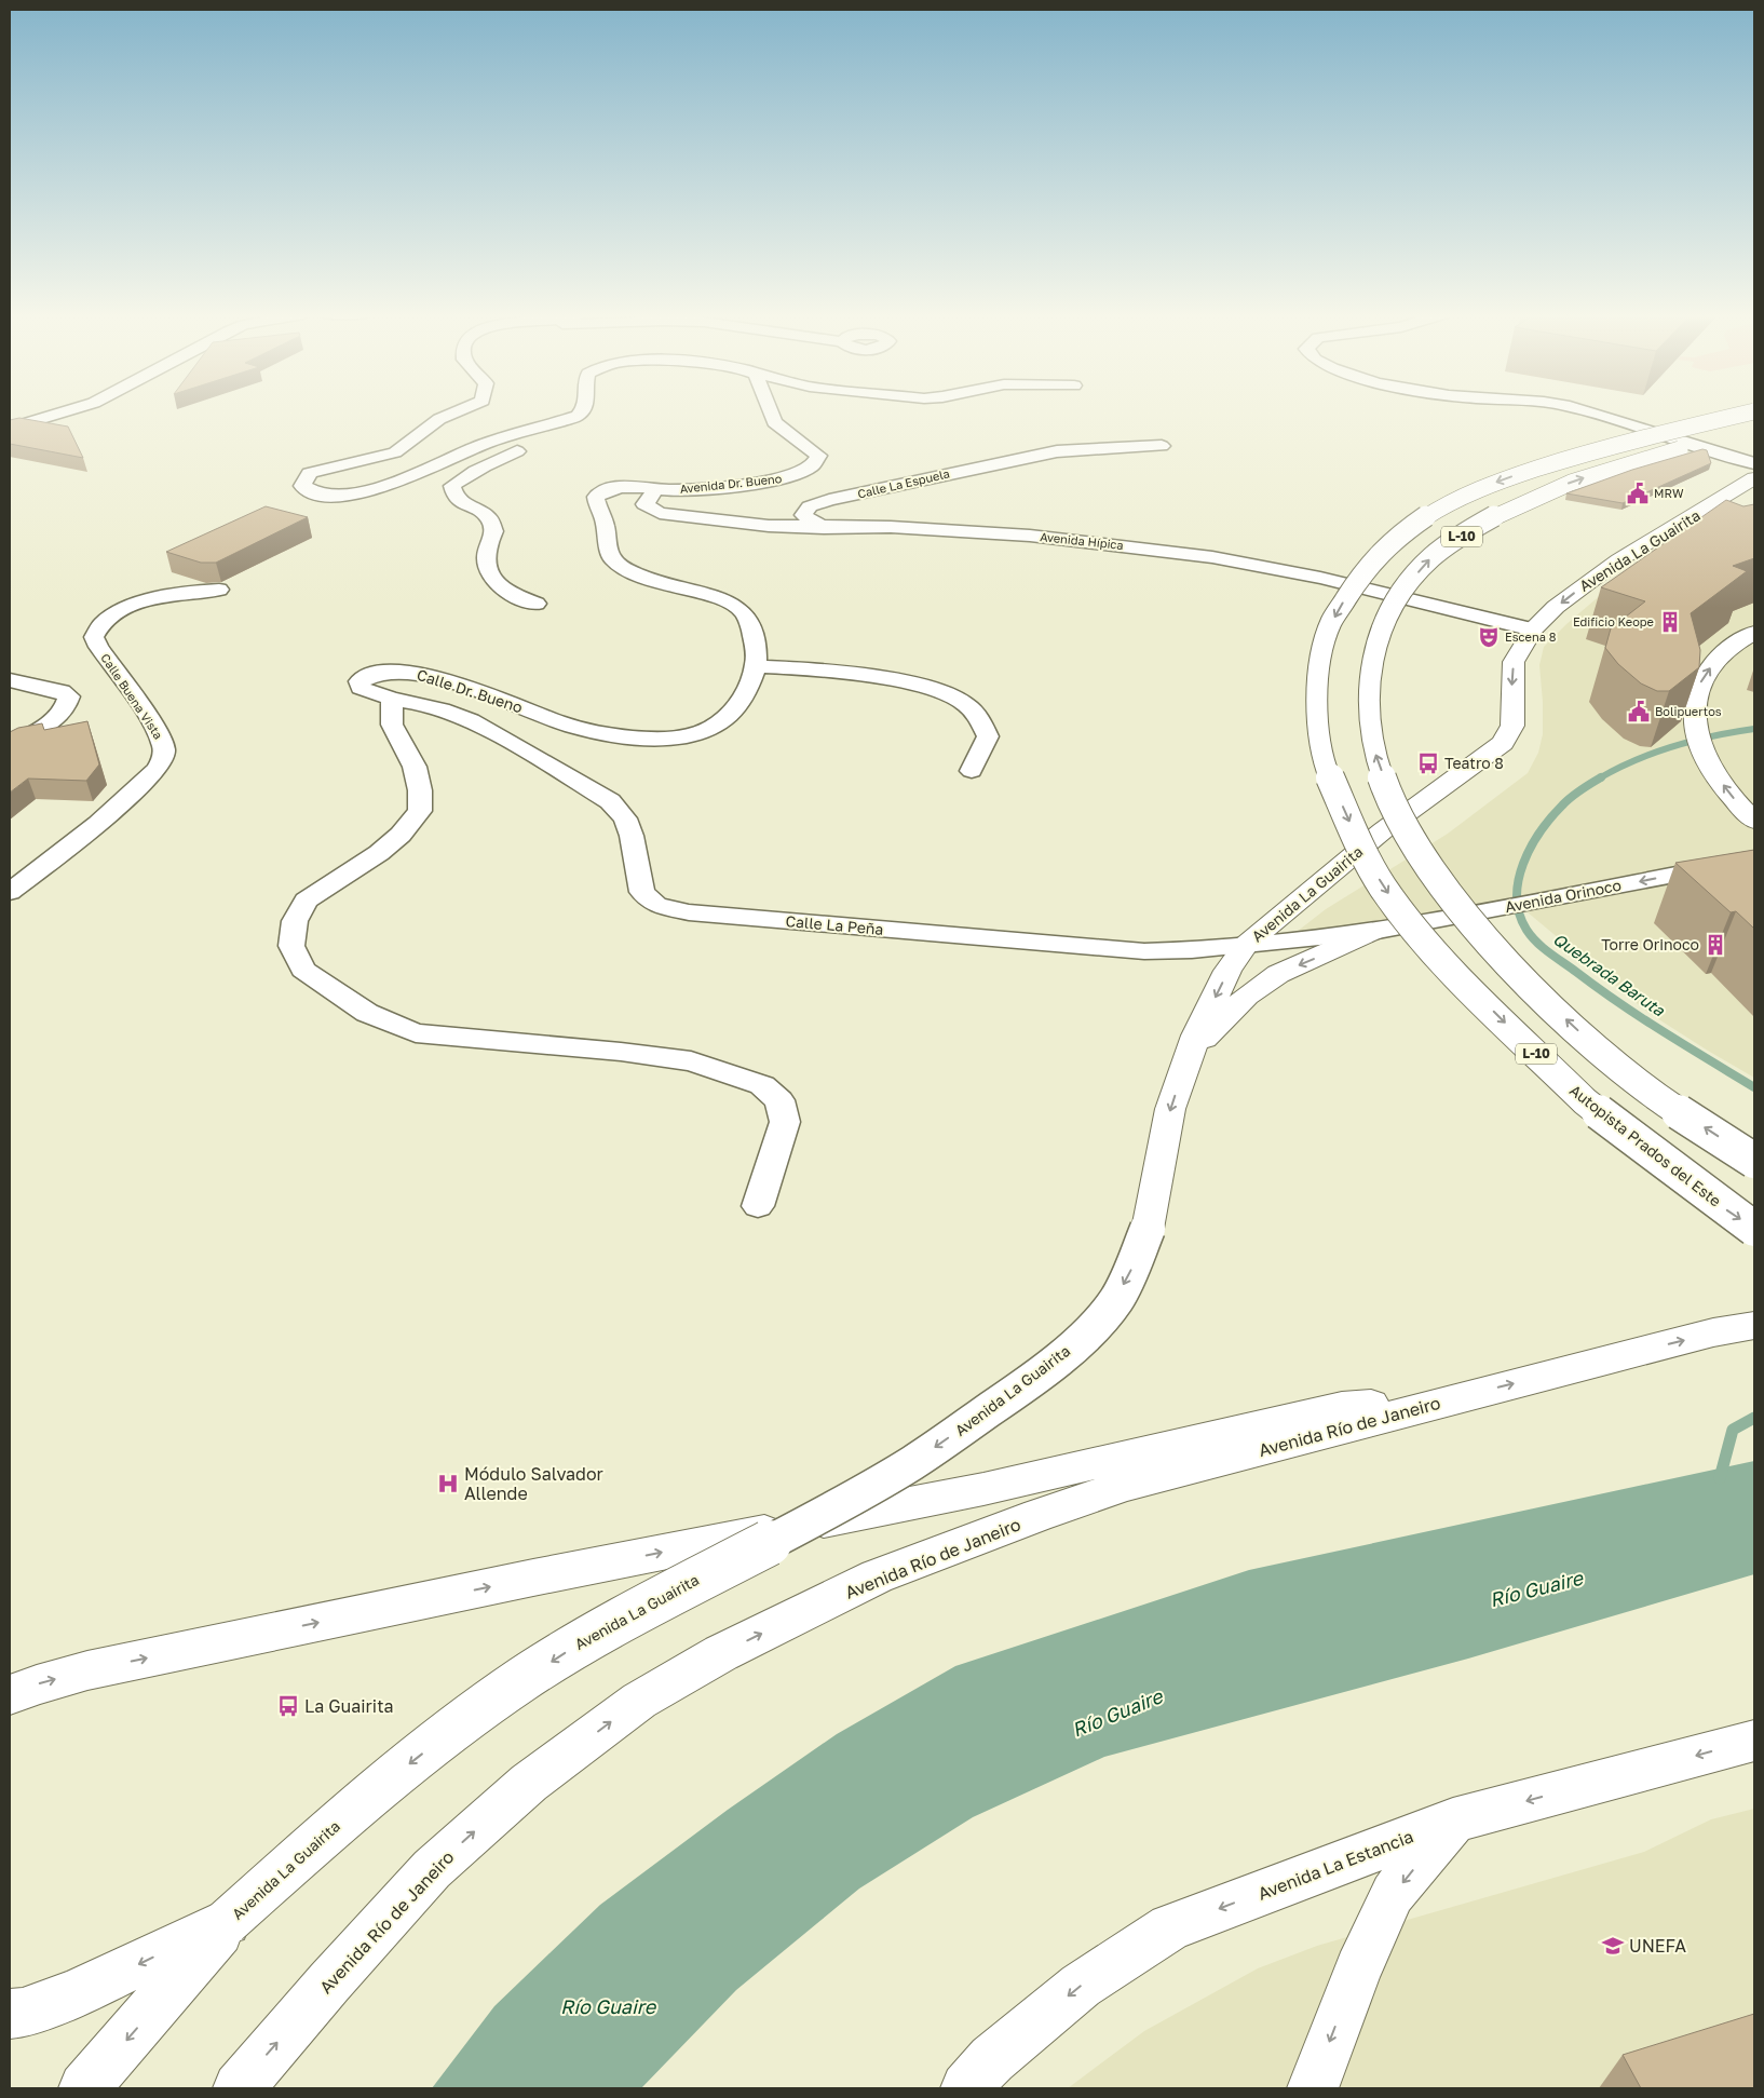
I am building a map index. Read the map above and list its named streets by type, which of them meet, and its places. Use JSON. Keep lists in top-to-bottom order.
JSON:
{
  "streets": {
    "main road": [
      "L-10",
      "Avenida La Guairita",
      "Autopista Prados del Este",
      "Avenida Río de Janeiro",
      "Avenida La Estancia"
    ],
    "street": [
      "Avenida Dr. Bueno",
      "Calle La Espuela",
      "Avenida Hípica",
      "Calle Dr. Bueno",
      "Calle Buena Vista",
      "Avenida Orinoco",
      "Calle La Peña"
    ]
  },
  "crossings": [
    ["Avenida Dr. Bueno", "Avenida Hípica"],
    ["Avenida Dr. Bueno", "Calle Dr. Bueno"],
    ["Calle La Espuela", "Avenida Hípica"],
    ["L-10", "Autopista Prados del Este"],
    ["Avenida Hípica", "Avenida La Guairita"],
    ["Avenida Hípica", "Calle Dr. Bueno"],
    ["Avenida La Guairita", "Calle La Peña"],
    ["Calle Dr. Bueno", "Calle La Peña"],
    ["Avenida Orinoco", "Calle La Peña"]
  ],
  "one_way": ["Avenida Orinoco", "Avenida La Estancia"],
  "water": ["Quebrada Baruta", "Río Guaire"],
  "places": {
    "public building": ["MRW", "Bolipuertos"],
    "building": ["Edificio Keope", "Torre Orinoco"],
    "theatre": ["Escena 8"],
    "bus stop": ["Teatro 8", "La Guairita"],
    "hospital": ["Módulo Salvador Allende"],
    "school or university": ["UNEFA"]
  }
}
